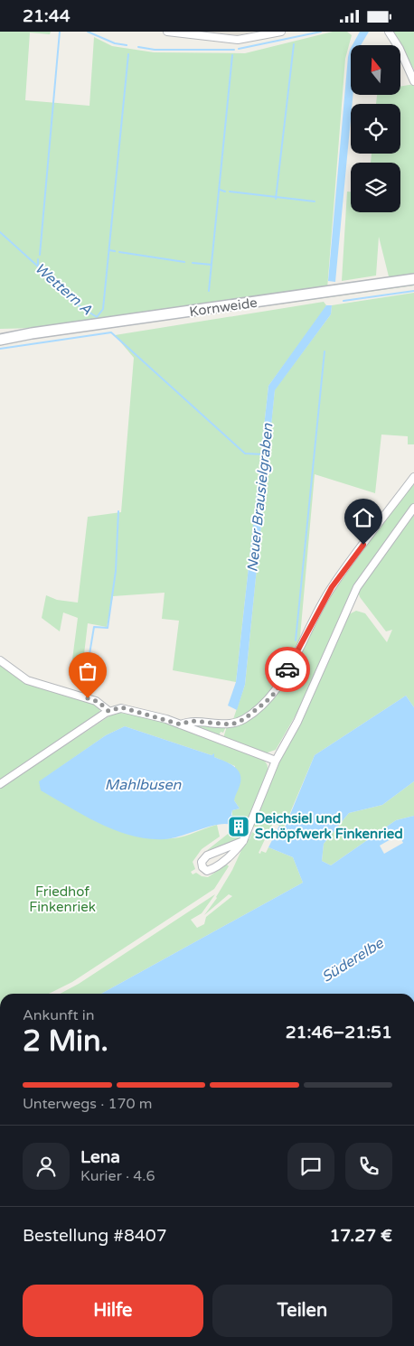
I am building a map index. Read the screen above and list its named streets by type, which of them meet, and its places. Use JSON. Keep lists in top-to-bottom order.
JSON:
{
  "streets": {
    "main road": ["Kornweide"]
  },
  "water": [
    "Wettern A",
    "Neuer Brausielgraben",
    "Mahlbusen",
    "Süderelbe"
  ],
  "parks": ["Friedhof Finkenriek"],
  "places": {
    "building": ["Deichsiel und Schöpfwerk Finkenried"]
  },
  "north": "top",
  "page": {
    "status": "21:44",
    "heading": ["2 Min.", "Ankunft in", "21:46–21:51"],
    "panel": [
      "Lena",
      "Kurier · 4.6",
      "Bestellung #8407",
      "17.27 €"
    ],
    "bar": "Unterwegs · 170 m",
    "buttons": ["Hilfe", "Teilen"]
  }
}
